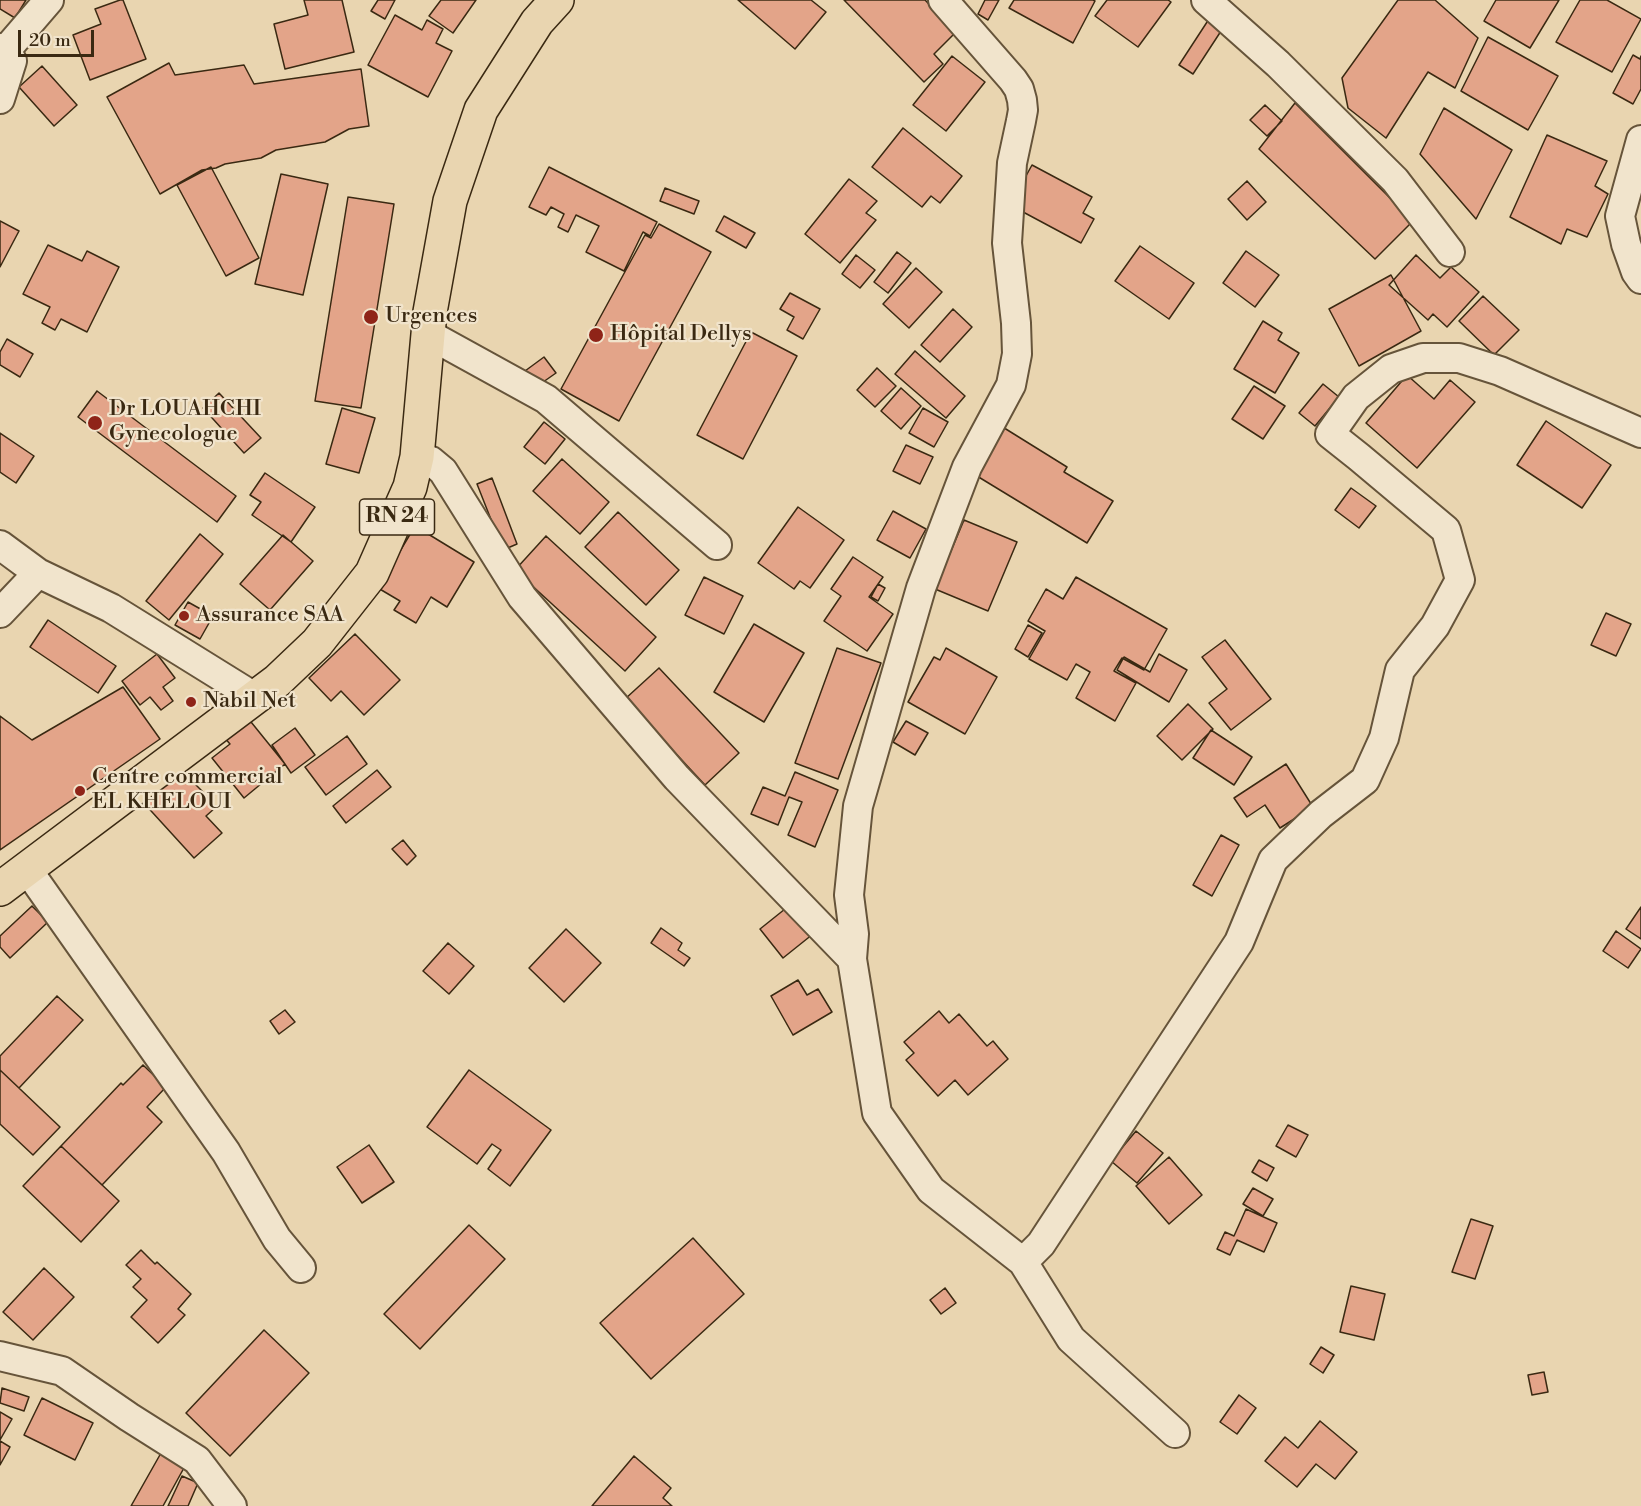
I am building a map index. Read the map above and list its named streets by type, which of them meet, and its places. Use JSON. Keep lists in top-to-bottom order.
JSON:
{
  "streets": {
    "main road": ["RN 24"]
  },
  "places": [
    "Urgences",
    "Hôpital Dellys",
    "Dr LOUAHCHI Gynecologue",
    "Assurance SAA",
    "Nabil Net",
    "Centre commercial EL KHELOUI"
  ],
  "scale_bar": "20 m"
}
